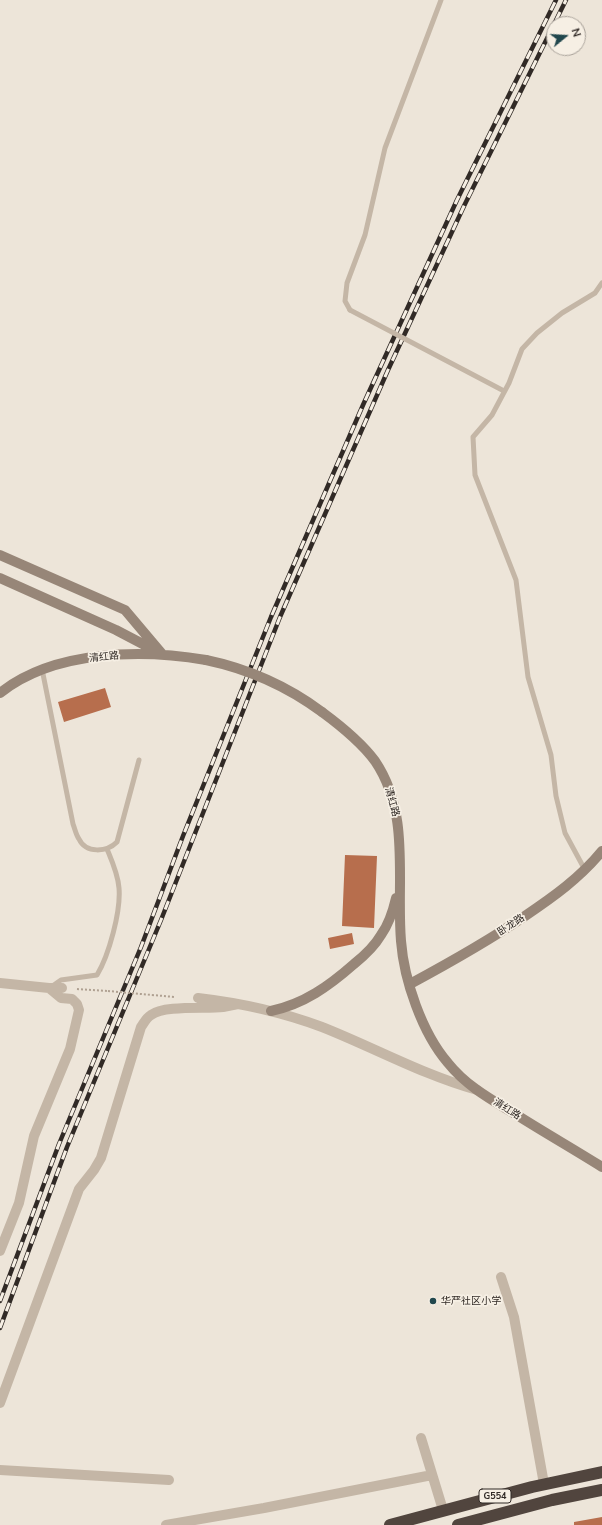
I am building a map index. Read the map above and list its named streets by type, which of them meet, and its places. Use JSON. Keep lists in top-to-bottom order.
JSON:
{
  "streets": {
    "highway": ["G554"],
    "main road": ["清红路", "卧龙路"]
  },
  "crossings": [
    ["清红路", "卧龙路"]
  ],
  "places": ["华严社区小学"],
  "north": "right"
}
